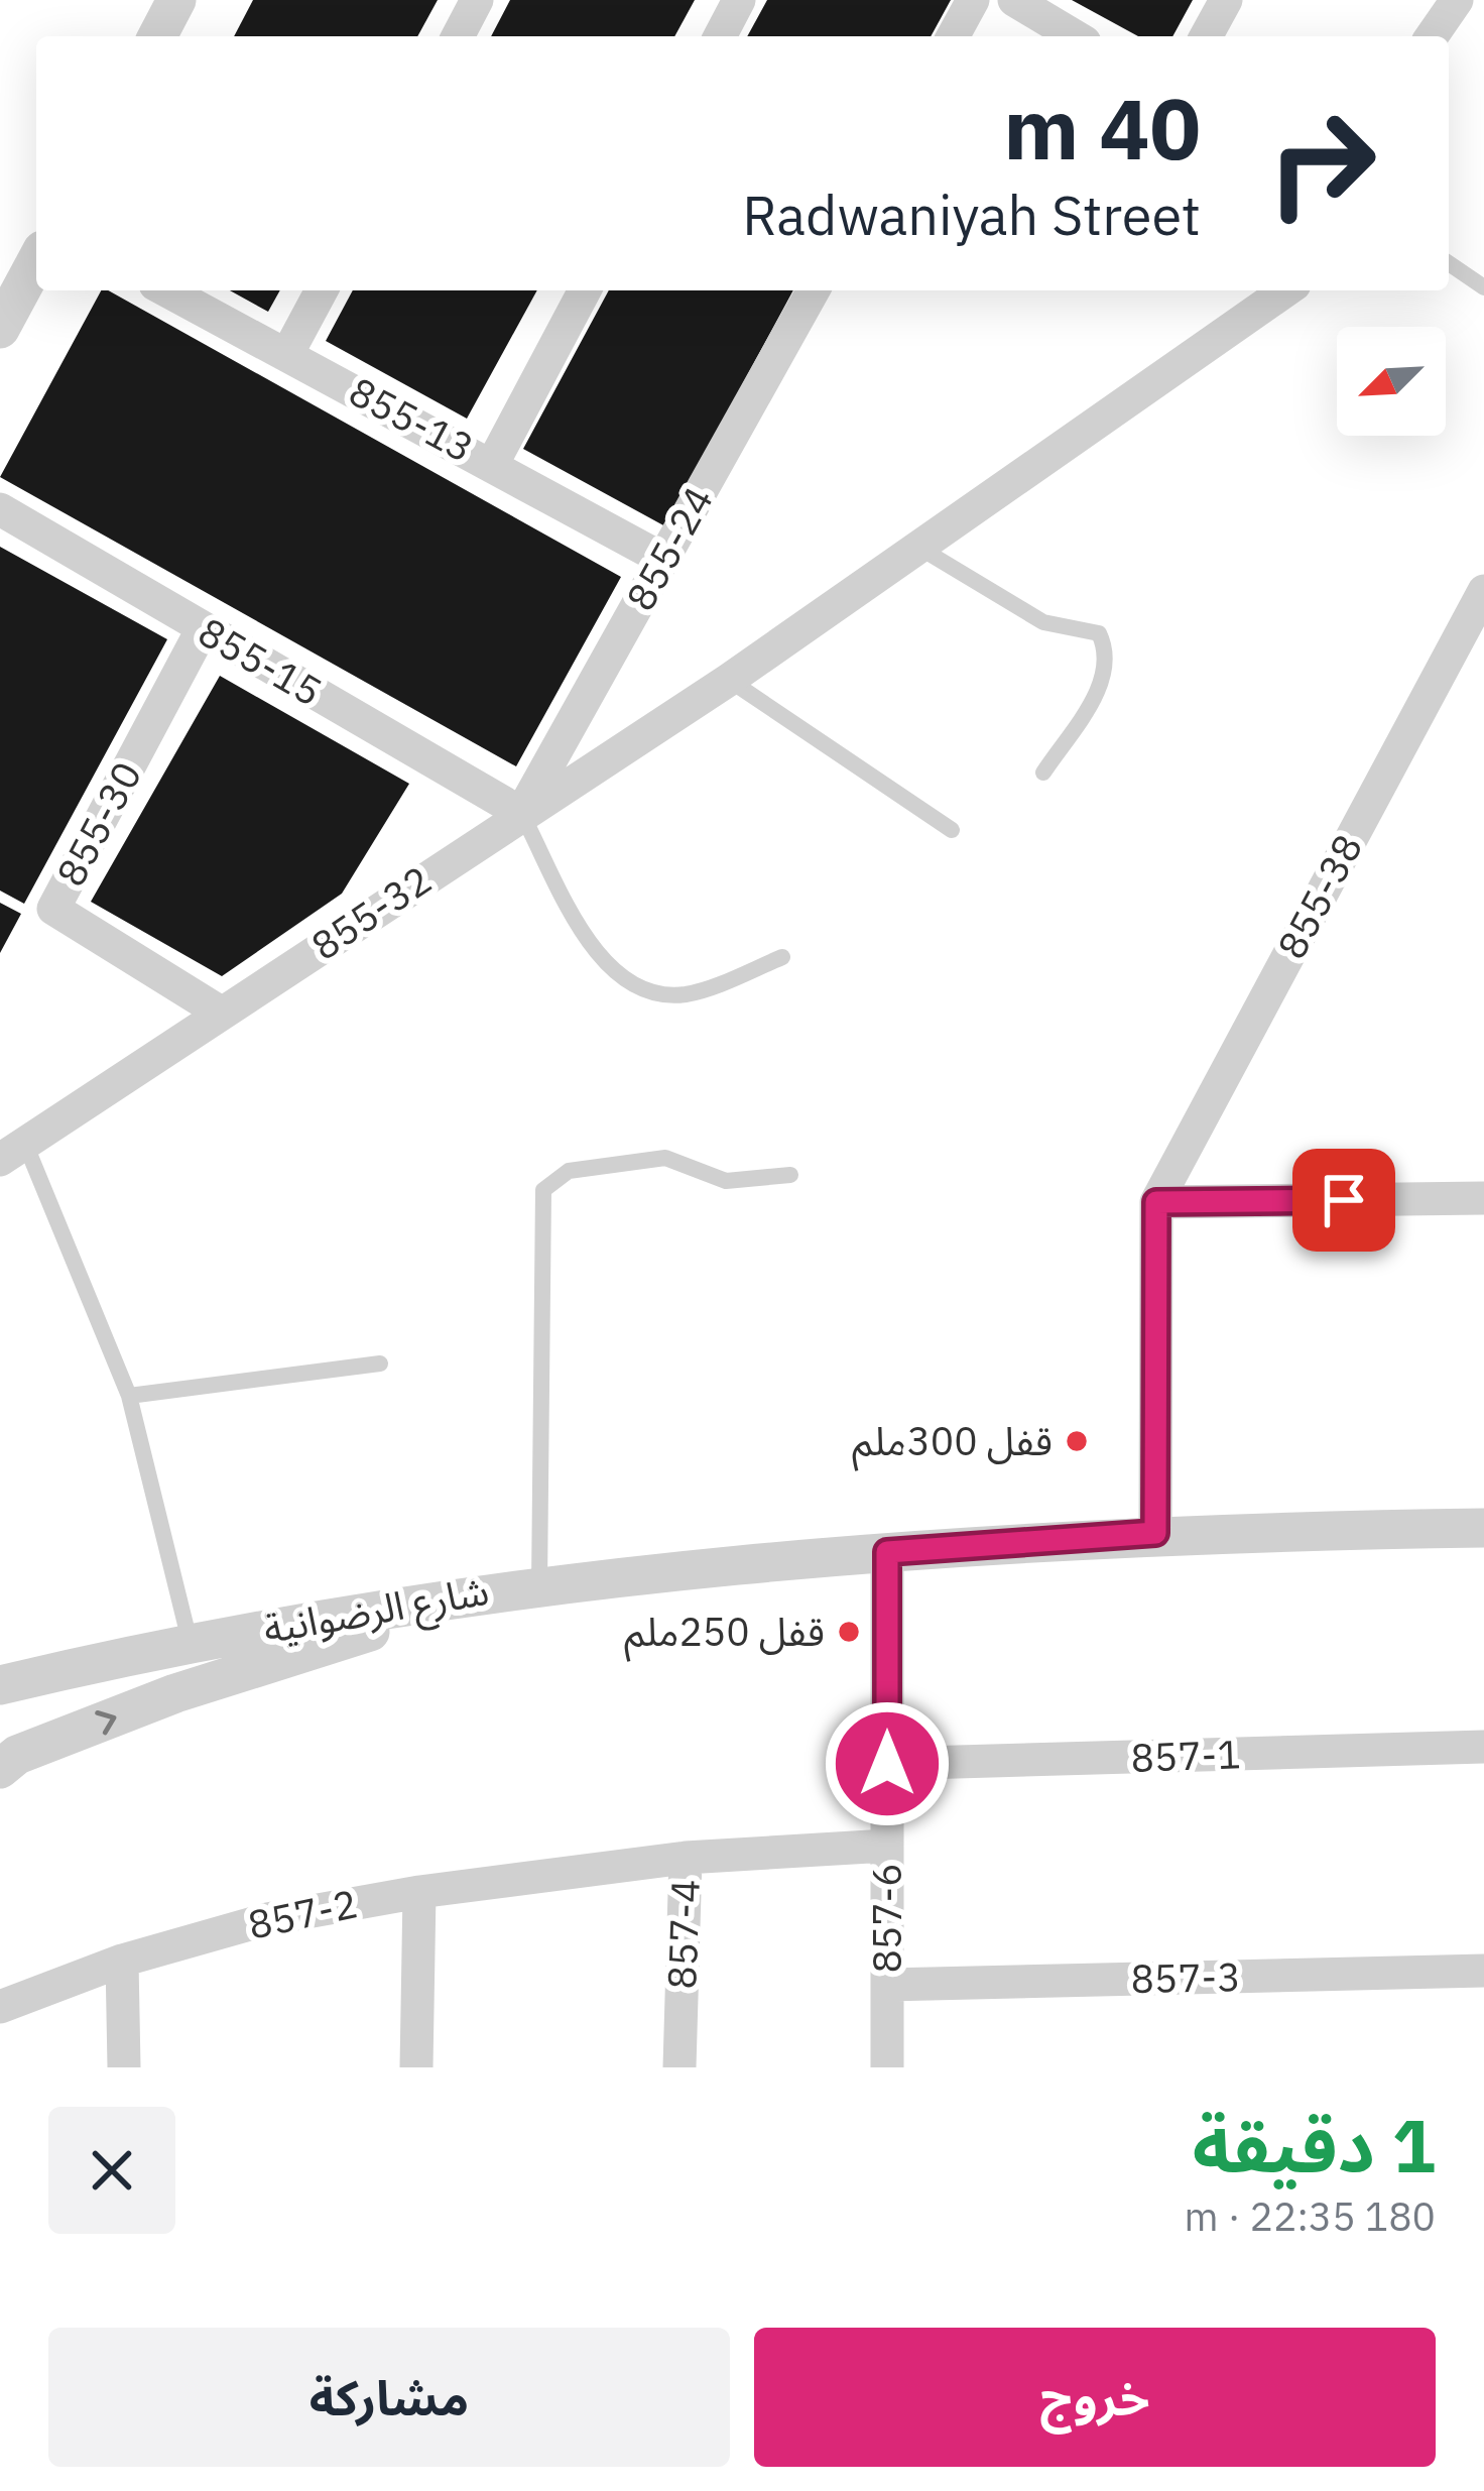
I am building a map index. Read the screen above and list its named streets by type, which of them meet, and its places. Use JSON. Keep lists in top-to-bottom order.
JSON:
{
  "streets": {
    "street": [
      "855-13",
      "855-24",
      "855-15",
      "855-30",
      "855-38",
      "855-32",
      "شارع الرضوانية",
      "857-1",
      "857-2",
      "857-6",
      "857-4",
      "857-3"
    ]
  },
  "crossings": [
    ["855-13", "855-24"],
    ["855-24", "855-15"],
    ["855-24", "855-32"],
    ["855-15", "855-30"],
    ["855-15", "855-32"],
    ["855-30", "855-32"],
    ["857-1", "857-6"],
    ["857-6", "857-4"],
    ["857-6", "857-3"]
  ],
  "places": ["قفل 300ملم", "قفل 250ملم"],
  "north": "bottom left",
  "page": {
    "turn": ["40 m", "Radwaniyah Street"],
    "heading": ["1 دقيقة", "180 m · 22:35"],
    "buttons": ["خروج", "مشاركة"]
  }
}
